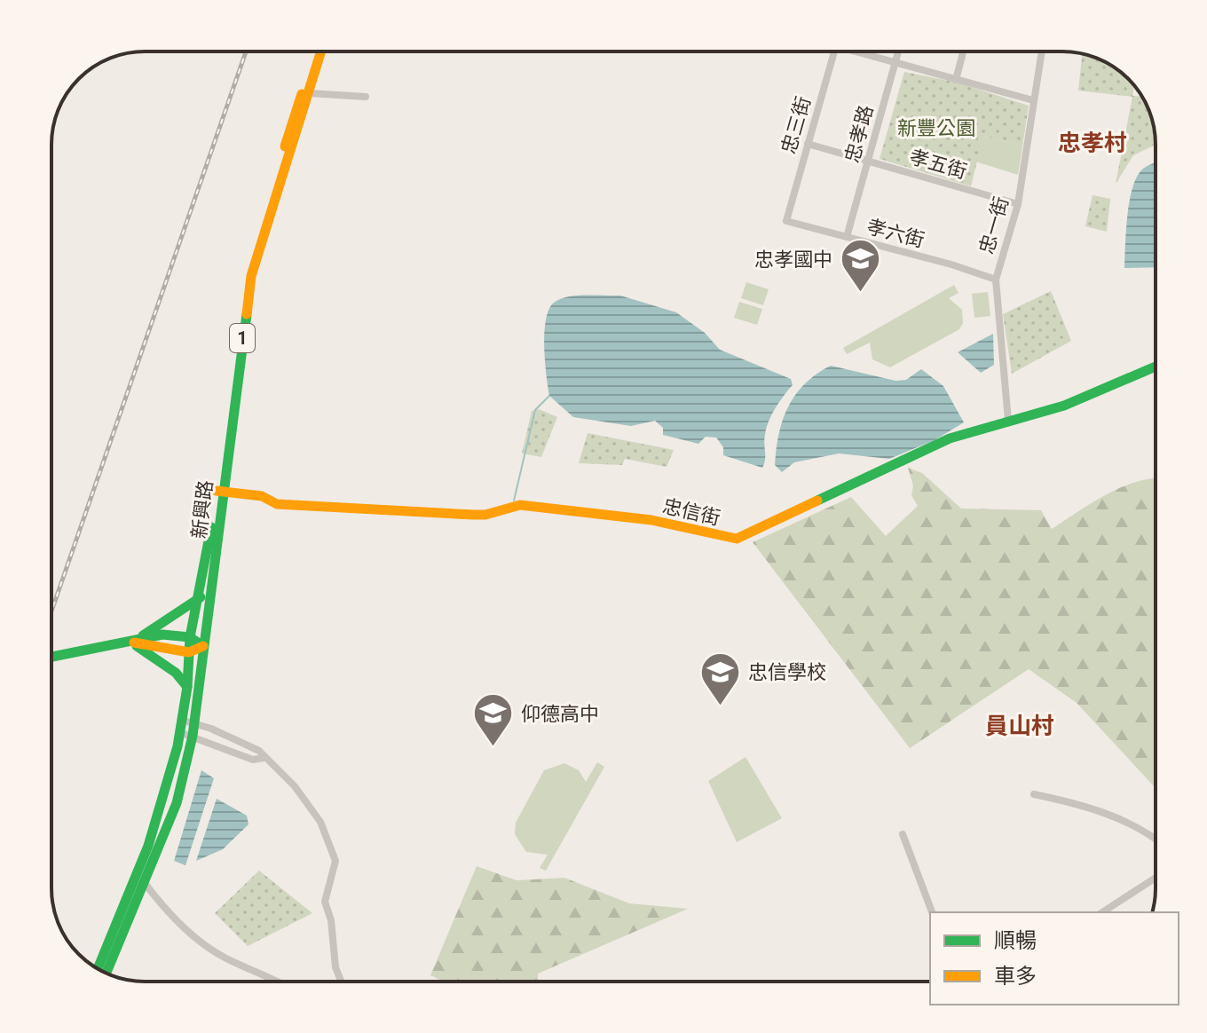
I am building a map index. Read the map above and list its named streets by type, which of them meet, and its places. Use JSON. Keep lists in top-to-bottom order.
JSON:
{
  "streets": {
    "main road": ["1", "新興路", "忠信街"],
    "street": [
      "忠三街",
      "忠孝路",
      "孝五街",
      "忠一街",
      "孝六街"
    ]
  },
  "crossings": [
    ["忠三街", "孝五街"],
    ["忠三街", "孝六街"],
    ["忠孝路", "孝五街"],
    ["忠孝路", "孝六街"],
    ["孝五街", "忠一街"],
    ["忠一街", "孝六街"],
    ["忠一街", "忠信街"],
    ["新興路", "忠信街"]
  ],
  "districts": ["忠孝村", "員山村"],
  "parks": ["新豐公園"],
  "places": {
    "school or university": ["忠孝國中", "忠信學校", "仰德高中"]
  },
  "legend": ["順暢", "車多"]
}
